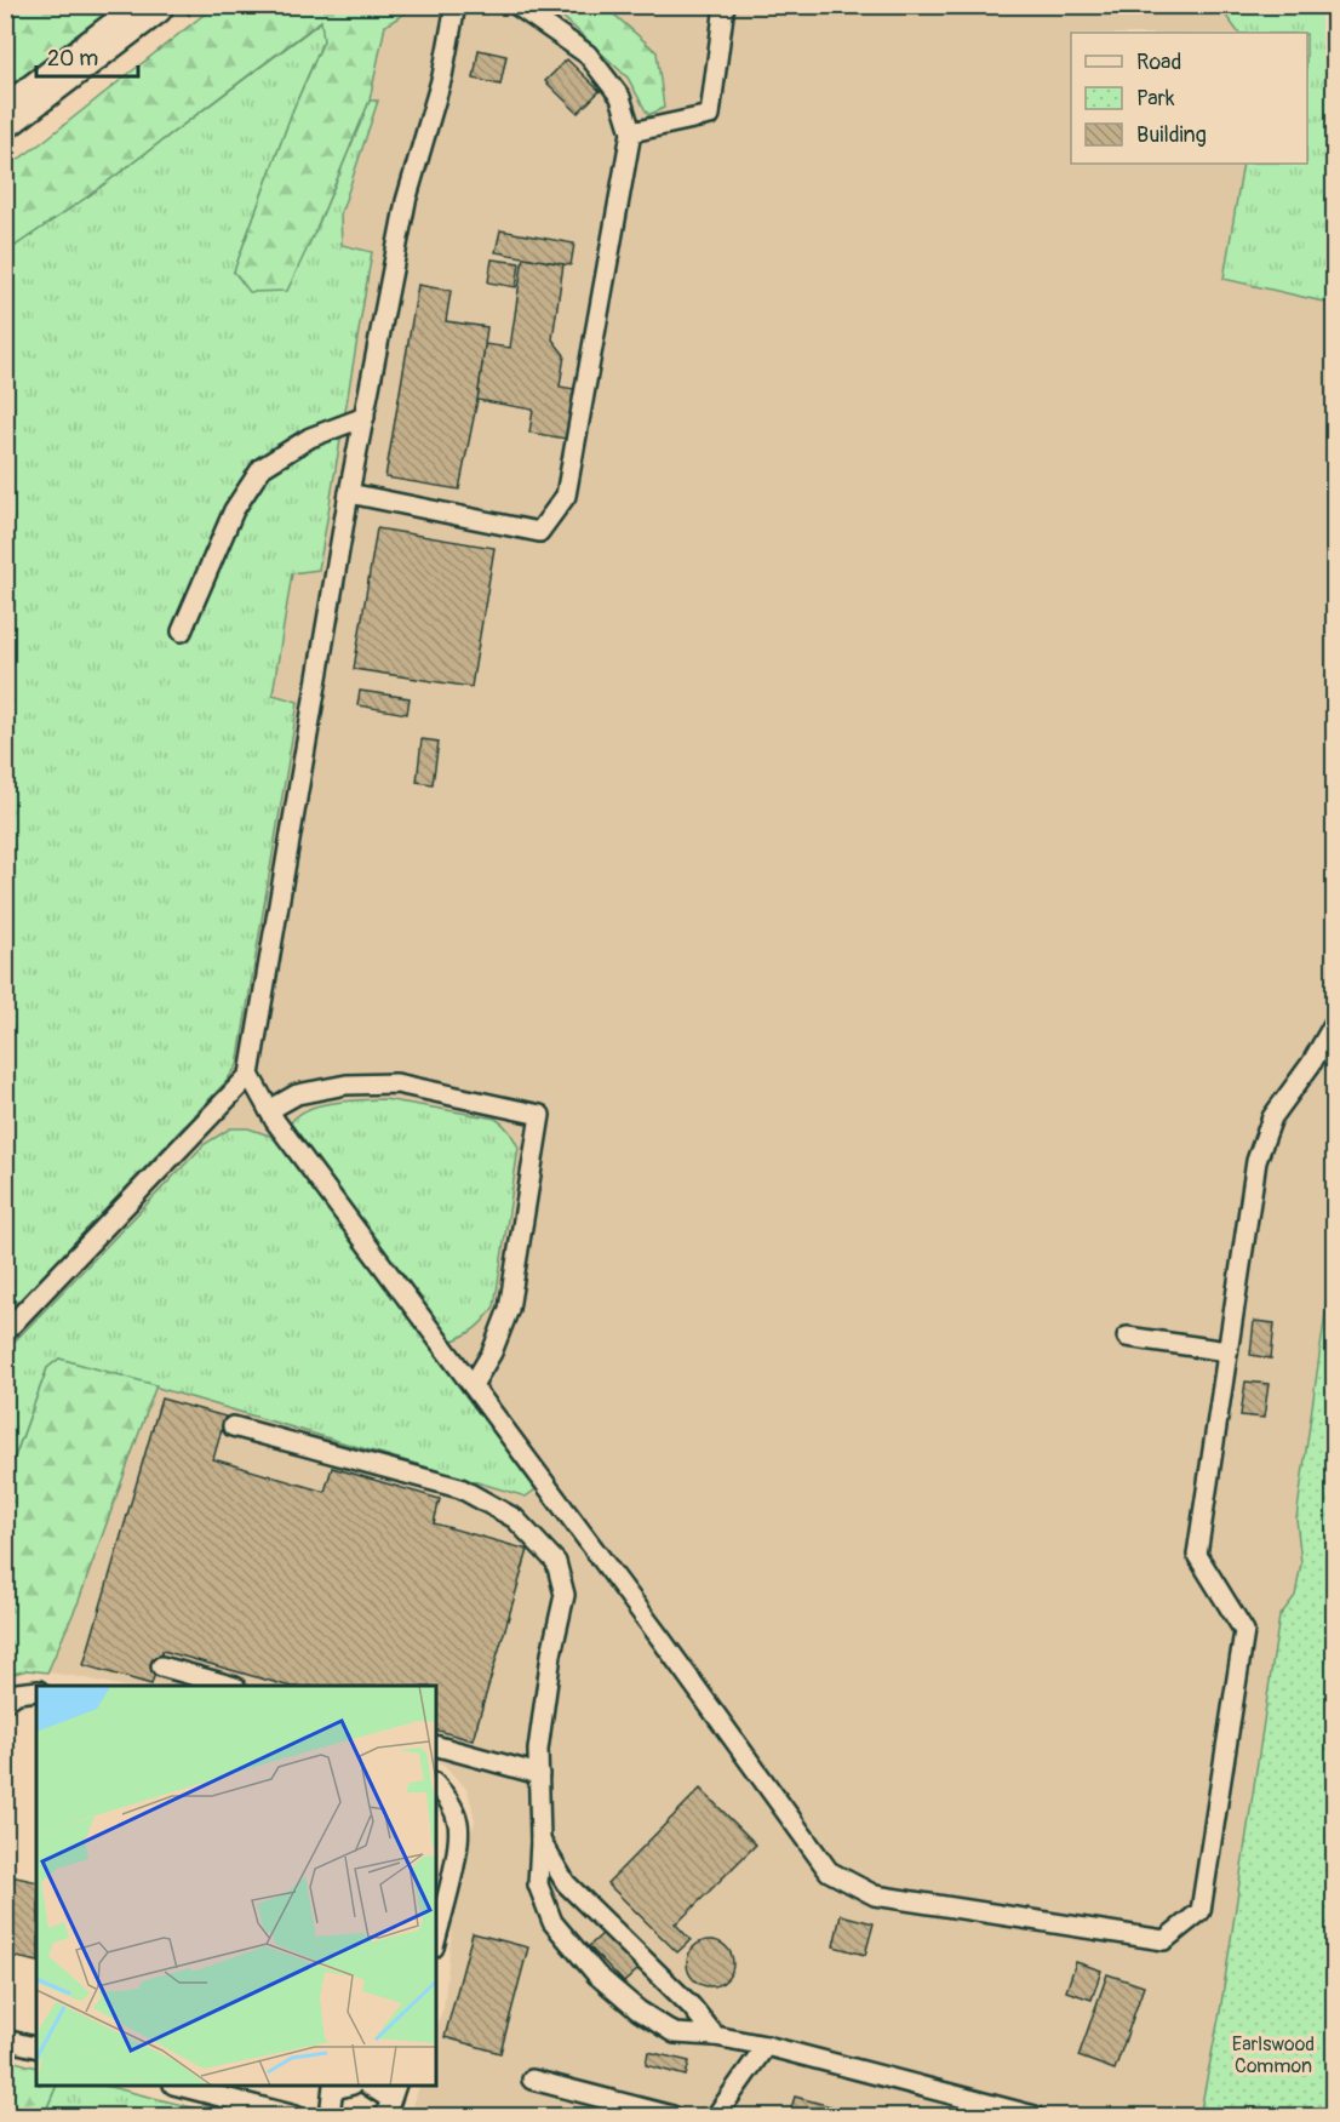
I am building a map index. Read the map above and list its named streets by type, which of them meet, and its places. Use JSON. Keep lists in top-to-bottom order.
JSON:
{
  "parks": ["Earlswood Common"],
  "legend": ["Road", "Park", "Building"],
  "scale_bar": "20 m"
}
